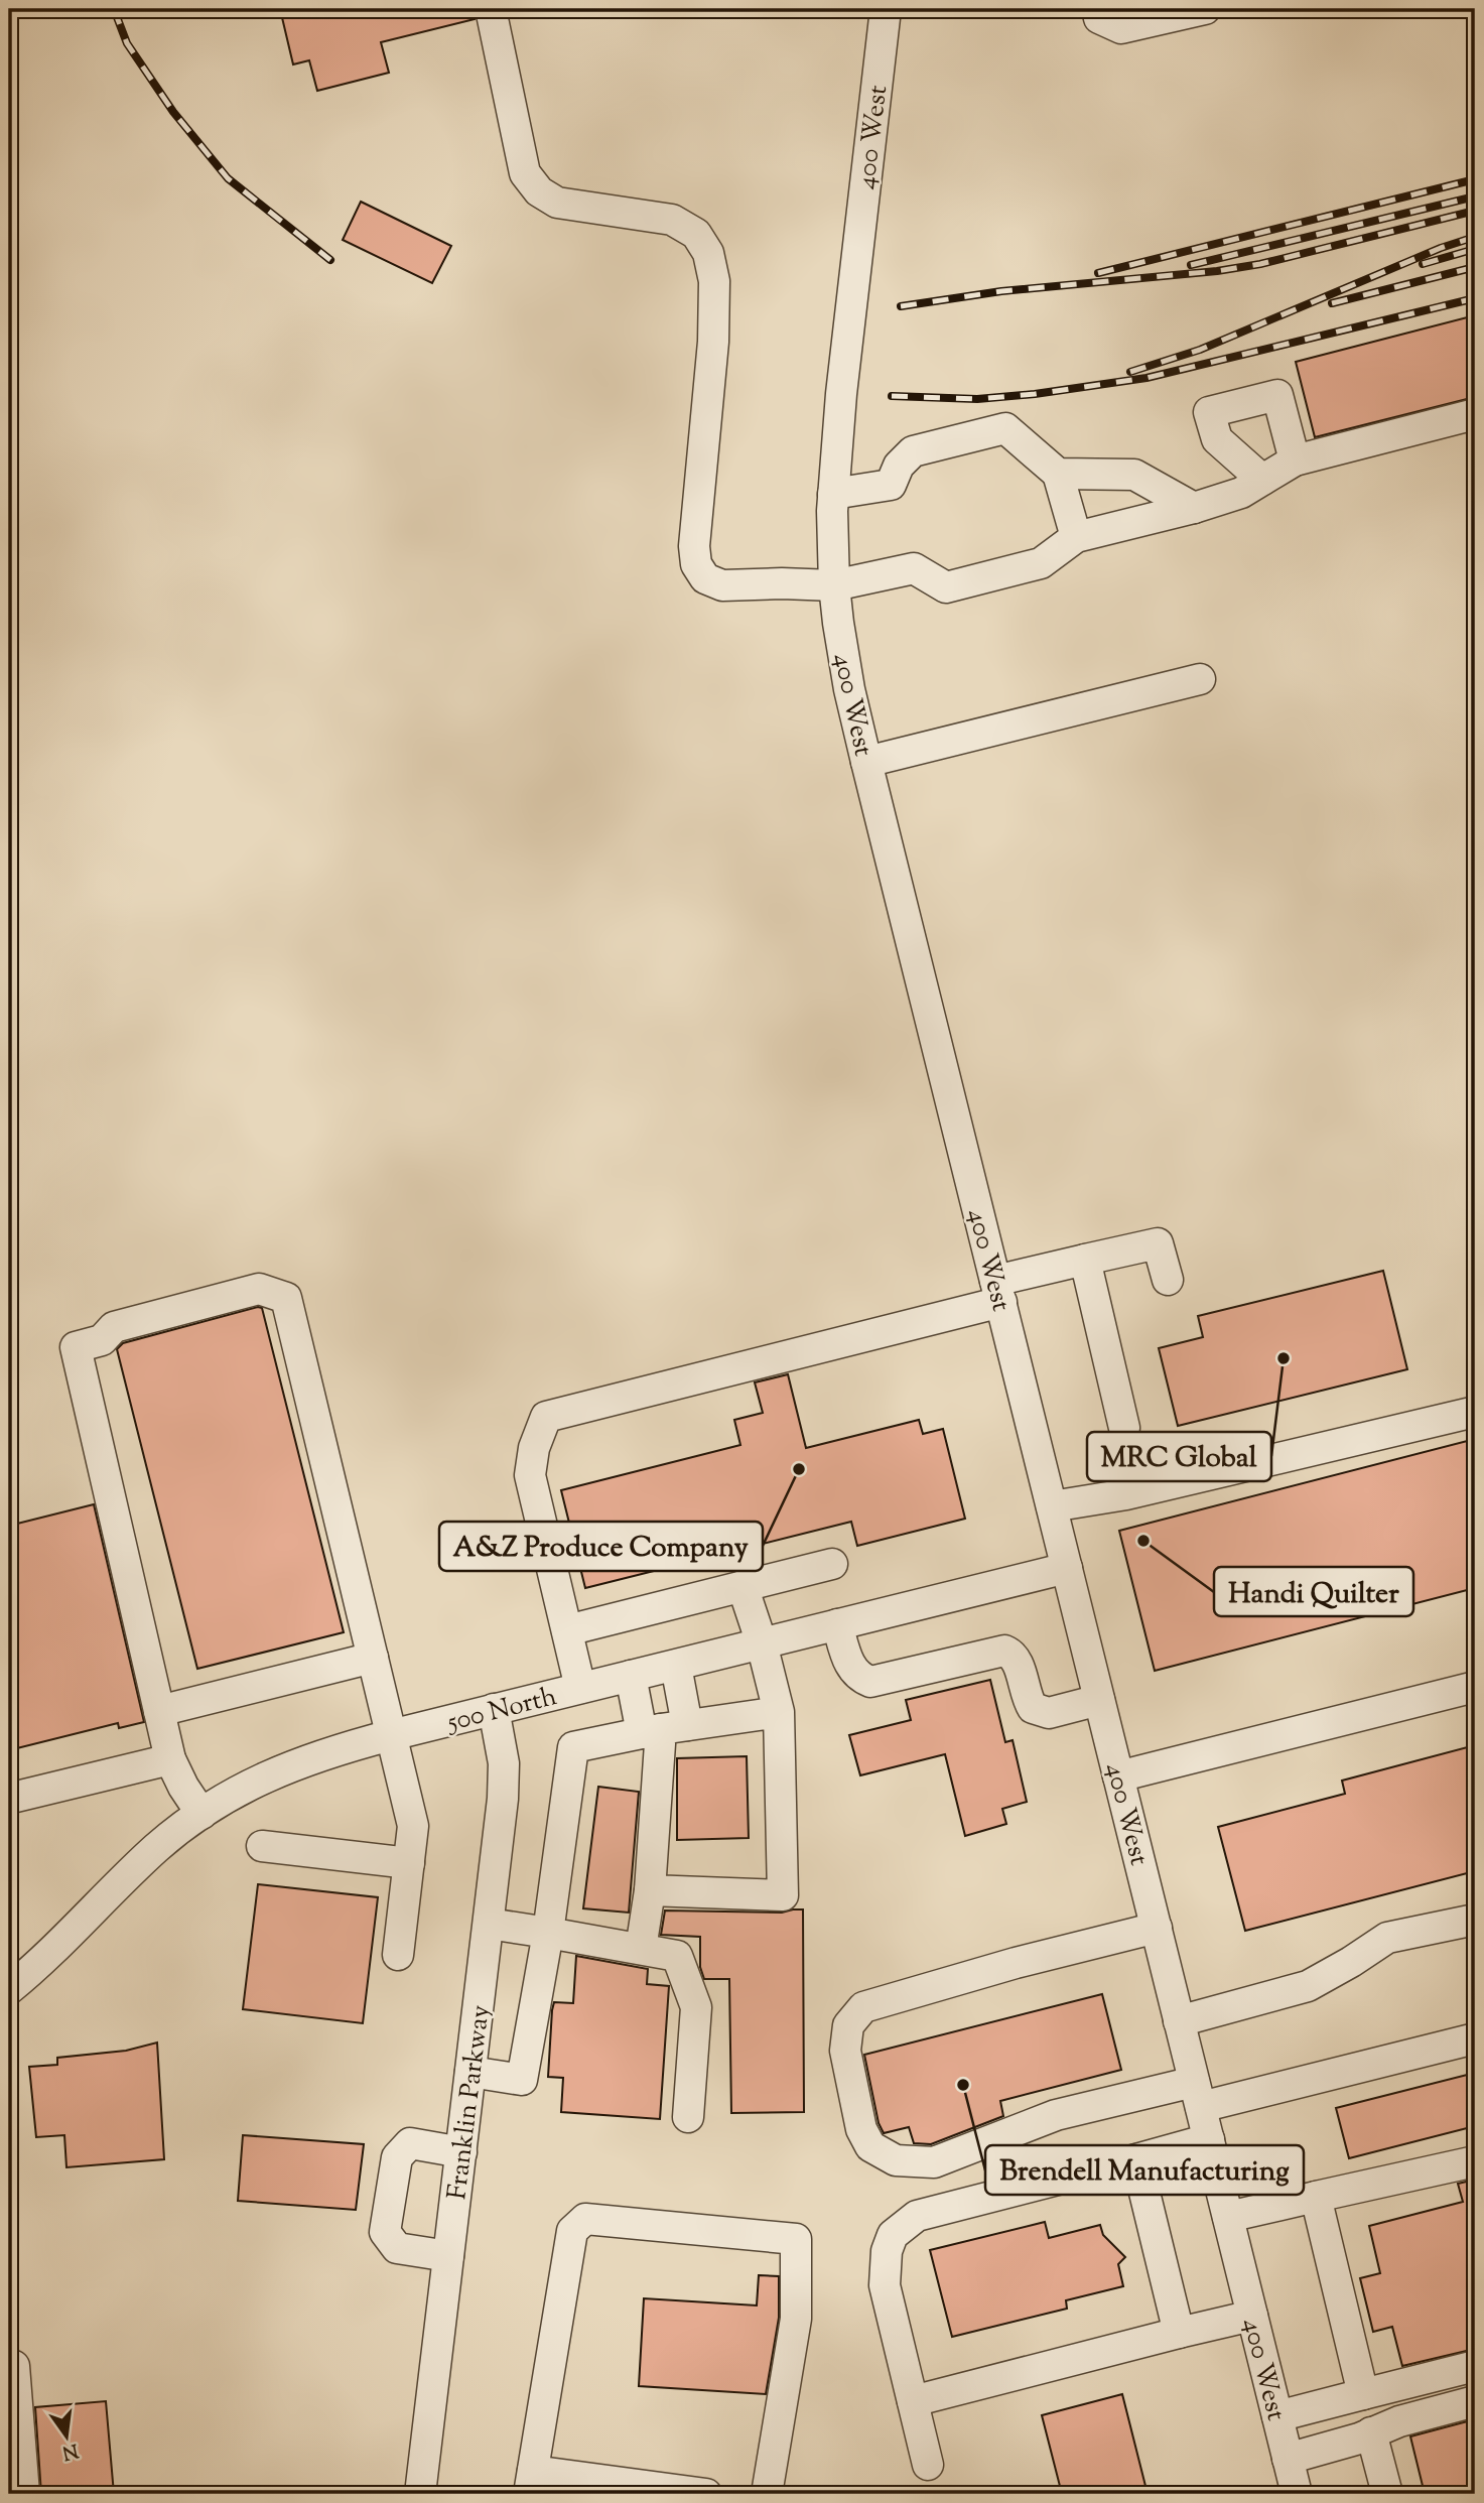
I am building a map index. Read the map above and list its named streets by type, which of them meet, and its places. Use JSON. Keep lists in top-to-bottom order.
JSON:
{
  "streets": {
    "street": ["400 West", "500 North", "Franklin Parkway"]
  },
  "crossings": [
    ["400 West", "500 North"],
    ["500 North", "Franklin Parkway"]
  ],
  "places": [
    "MRC Global",
    "A&Z Produce Company",
    "Handi Quilter",
    "Brendell Manufacturing"
  ],
  "north": "bottom"
}
